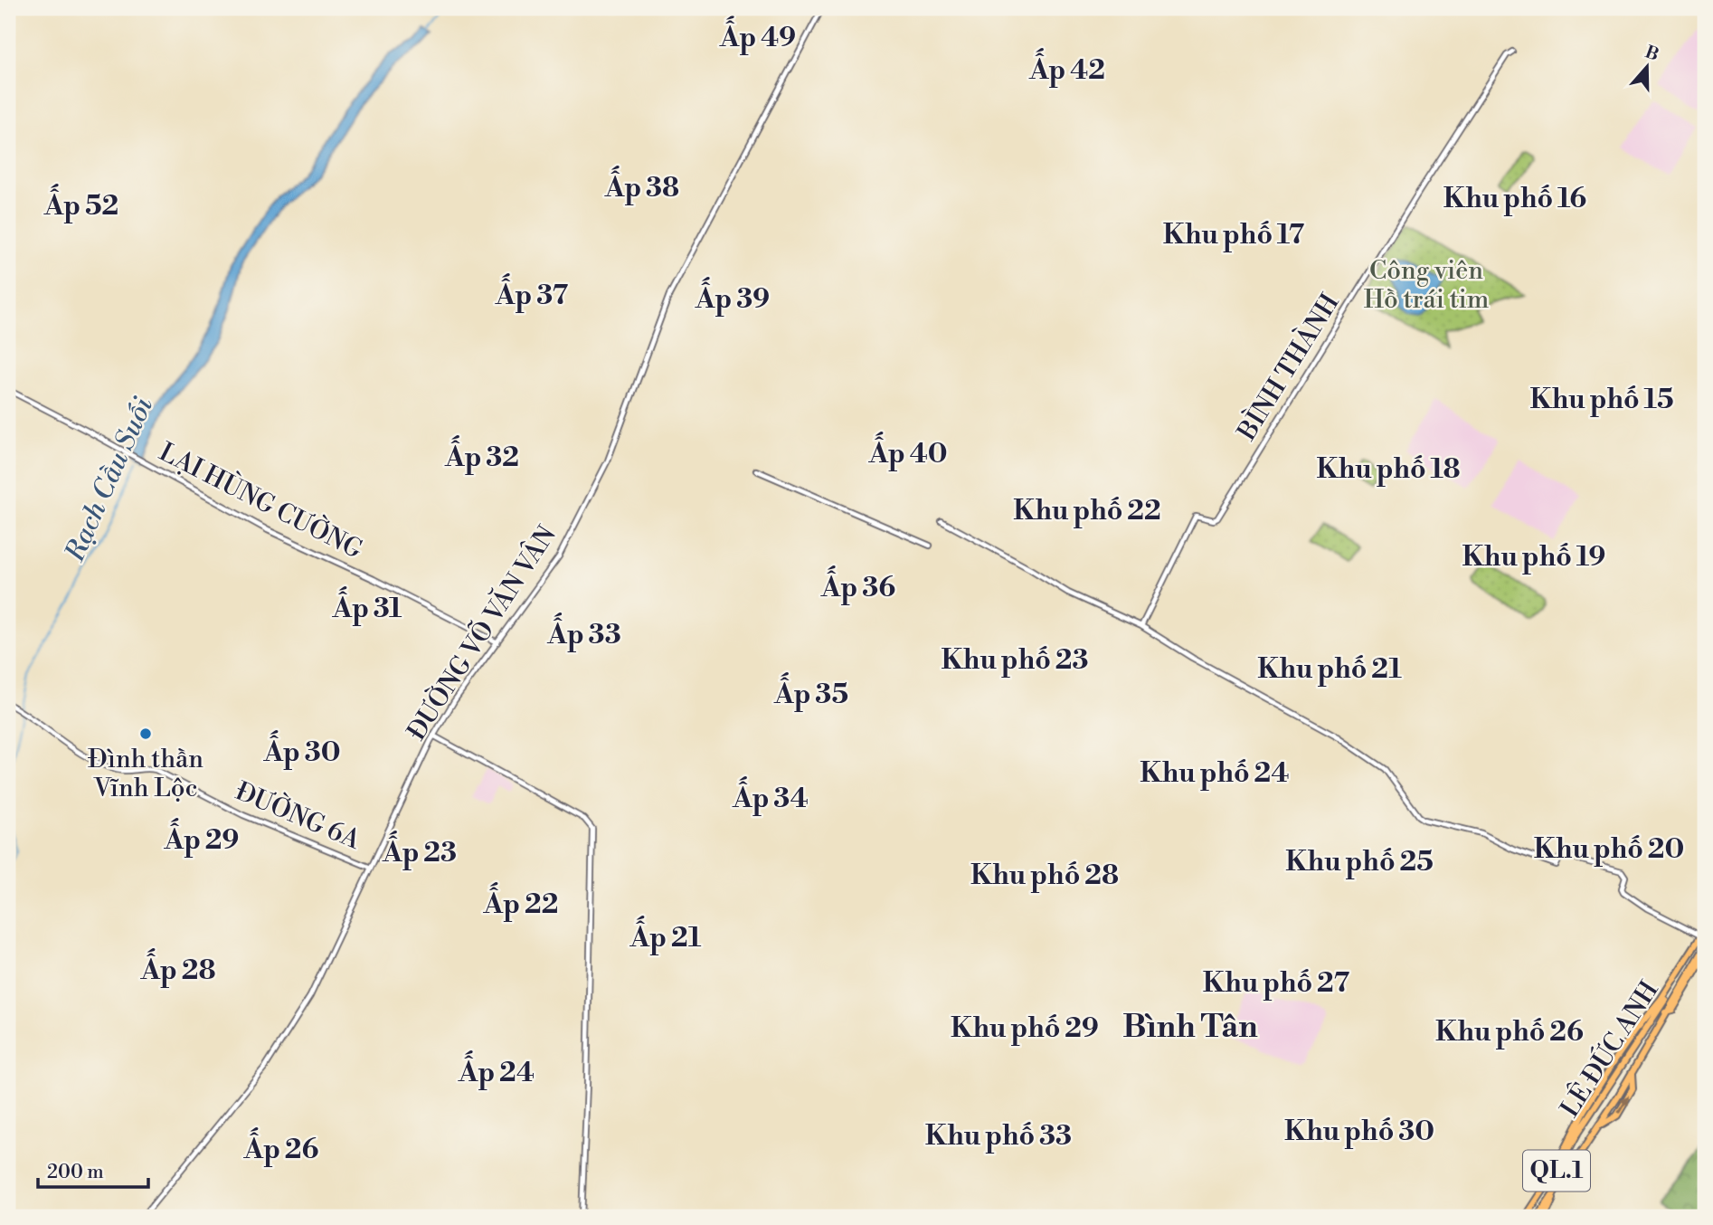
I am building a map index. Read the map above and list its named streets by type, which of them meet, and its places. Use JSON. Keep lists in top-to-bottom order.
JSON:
{
  "streets": {
    "highway": ["LÊ ĐỨC ANH", "QL.1"],
    "street": [
      "BÌNH THÀNH",
      "LẠI HÙNG CƯỜNG",
      "ĐƯỜNG VÕ VĂN VÂN",
      "ĐƯỜNG 6A"
    ]
  },
  "crossings": [
    ["LẠI HÙNG CƯỜNG", "ĐƯỜNG VÕ VĂN VÂN"],
    ["ĐƯỜNG VÕ VĂN VÂN", "ĐƯỜNG 6A"],
    ["LÊ ĐỨC ANH", "QL.1"]
  ],
  "districts": [
    "Ấp 49",
    "Ấp 42",
    "Ấp 38",
    "Khu phố 16",
    "Ấp 52",
    "Khu phố 17",
    "Ấp 37",
    "Ấp 39",
    "Khu phố 15",
    "Ấp 40",
    "Ấp 32",
    "Khu phố 18",
    "Khu phố 22",
    "Khu phố 19",
    "Ấp 36",
    "Ấp 31",
    "Ấp 33",
    "Khu phố 23",
    "Khu phố 21",
    "Ấp 35",
    "Ấp 30",
    "Khu phố 24",
    "Ấp 34",
    "Ấp 29",
    "Khu phố 20",
    "Ấp 23",
    "Khu phố 25",
    "Khu phố 28",
    "Ấp 22",
    "Ấp 21",
    "Ấp 28",
    "Khu phố 27",
    "Bình Tân",
    "Khu phố 29",
    "Khu phố 26",
    "Ấp 24",
    "Khu phố 30",
    "Khu phố 33",
    "Ấp 26"
  ],
  "water": ["Rạch Cầu Suối"],
  "parks": ["Công viên Hồ trái tim"],
  "places": ["Đình thần Vĩnh Lộc"],
  "scale_bar": "200 m",
  "north": "top"
}
